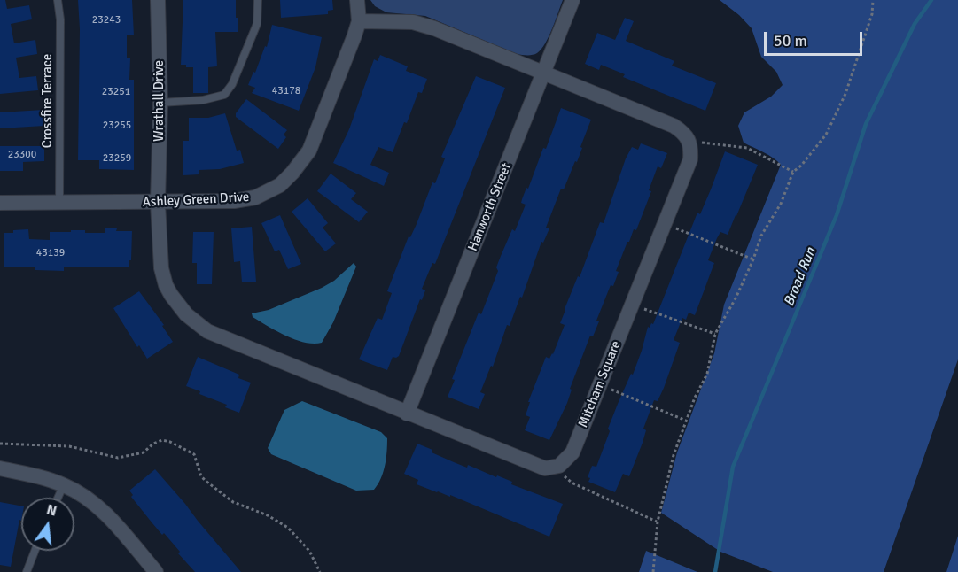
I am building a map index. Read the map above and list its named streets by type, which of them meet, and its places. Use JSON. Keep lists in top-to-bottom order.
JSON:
{
  "streets": {
    "street": [
      "Wrathall Drive",
      "Ashley Green Drive",
      "Hanworth Street",
      "Mitcham Square"
    ],
    "lane": ["Crossfire Terrace"]
  },
  "crossings": [
    ["Crossfire Terrace", "Ashley Green Drive"],
    ["Wrathall Drive", "Ashley Green Drive"]
  ],
  "water": ["Broad Run"],
  "house_numbers": [
    "23243",
    "43178",
    "23251",
    "23255",
    "23300",
    "23259",
    "43139"
  ],
  "scale_bar": "50 m",
  "north": "top"
}
